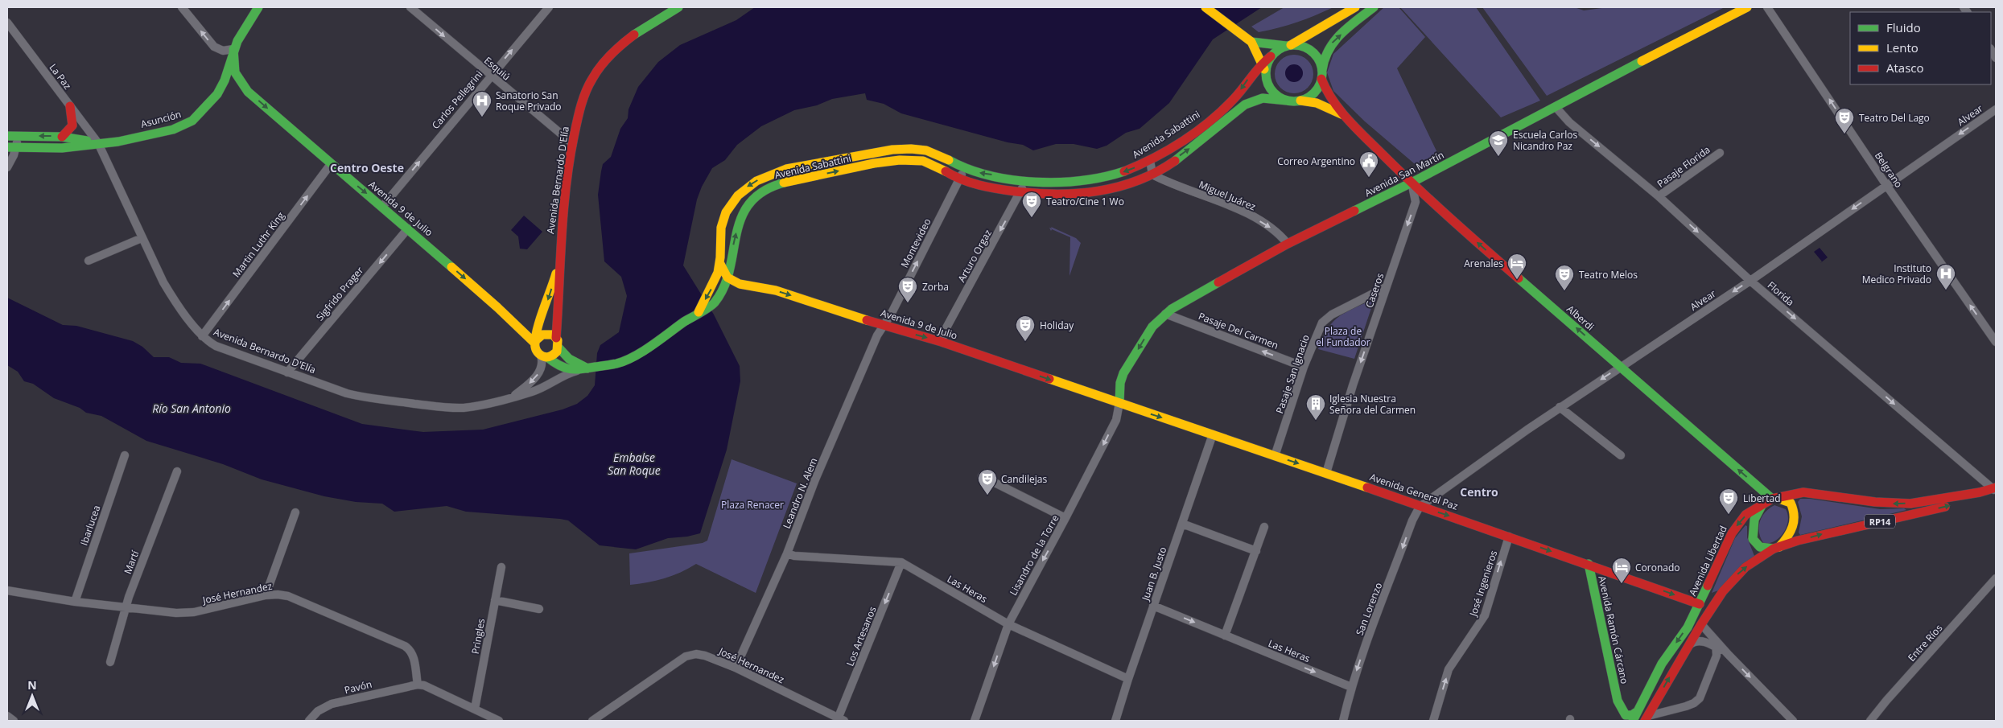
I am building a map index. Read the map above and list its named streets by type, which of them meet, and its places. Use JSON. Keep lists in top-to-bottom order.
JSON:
{
  "streets": {
    "main road": [
      "Asunción",
      "Avenida Sabattini",
      "Avenida San Martín",
      "Avenida Bernardo D'Elía",
      "Avenida 9 de Julio",
      "Alberdi",
      "Avenida General Paz",
      "RP14",
      "Avenida Libertad",
      "Avenida Ramón Cárcano"
    ],
    "street": [
      "Esquiú",
      "La Paz",
      "Carlos Pellegrini",
      "Alvear",
      "Pasaje Florida",
      "Belgrano",
      "Miguel Juárez",
      "Montevideo",
      "Martin Luthr King",
      "Arturo Orgaz",
      "Caseros",
      "Sigfrido Prager",
      "Florida",
      "Pasaje Del Carmen",
      "Pasaje San Ignacio",
      "Leandro N. Alem",
      "Ibarlucea",
      "Lisandro de la Torre",
      "Martí",
      "Juan B. Justo",
      "José Ingenieros",
      "Las Heras",
      "José Hernandez",
      "San Lorenzo",
      "Pringles",
      "Los Artesanos",
      "Entre Ríos",
      "Pavón"
    ]
  },
  "crossings": [
    ["Esquiú", "Carlos Pellegrini"],
    ["Esquiú", "Avenida Bernardo D'Elía"],
    ["La Paz", "Asunción"],
    ["La Paz", "Avenida Bernardo D'Elía"],
    ["Carlos Pellegrini", "Avenida 9 de Julio"],
    ["Alvear", "Belgrano"],
    ["Alvear", "Florida"],
    ["Alvear", "Alberdi"],
    ["Alvear", "Avenida General Paz"],
    ["Alvear", "San Lorenzo"],
    ["Asunción", "Avenida Bernardo D'Elía"],
    ["Asunción", "Avenida 9 de Julio"],
    ["Avenida Sabattini", "Miguel Juárez"],
    ["Avenida Sabattini", "Avenida 9 de Julio"],
    ["Avenida Sabattini", "Montevideo"],
    ["Avenida Sabattini", "Arturo Orgaz"],
    ["Avenida Sabattini", "Alberdi"],
    ["Pasaje Florida", "Florida"],
    ["Avenida San Martín", "Miguel Juárez"],
    ["Avenida San Martín", "Avenida 9 de Julio"],
    ["Avenida San Martín", "Caseros"],
    ["Avenida San Martín", "Florida"],
    ["Avenida San Martín", "Alberdi"],
    ["Avenida San Martín", "Pasaje Del Carmen"],
    ["Avenida San Martín", "Avenida General Paz"],
    ["Avenida San Martín", "Lisandro de la Torre"],
    ["Avenida Bernardo D'Elía", "Avenida 9 de Julio"],
    ["Avenida Bernardo D'Elía", "Martin Luthr King"],
    ["Avenida Bernardo D'Elía", "Sigfrido Prager"],
    ["Avenida 9 de Julio", "Montevideo"],
    ["Avenida 9 de Julio", "Martin Luthr King"],
    ["Avenida 9 de Julio", "Arturo Orgaz"],
    ["Avenida 9 de Julio", "Sigfrido Prager"],
    ["Avenida 9 de Julio", "Avenida General Paz"],
    ["Avenida 9 de Julio", "Leandro N. Alem"],
    ["Avenida 9 de Julio", "Lisandro de la Torre"],
    ["Montevideo", "Leandro N. Alem"],
    ["Caseros", "Alberdi"],
    ["Caseros", "Pasaje San Ignacio"],
    ["Caseros", "Avenida General Paz"],
    ["Florida", "Avenida Libertad"],
    ["Alberdi", "RP14"],
    ["Alberdi", "Avenida Libertad"],
    ["Pasaje Del Carmen", "Pasaje San Ignacio"],
    ["Pasaje San Ignacio", "Avenida General Paz"],
    ["Avenida General Paz", "Lisandro de la Torre"],
    ["Avenida General Paz", "Avenida Libertad"],
    ["Avenida General Paz", "Juan B. Justo"],
    ["Avenida General Paz", "José Ingenieros"],
    ["Avenida General Paz", "San Lorenzo"],
    ["Avenida General Paz", "Avenida Ramón Cárcano"],
    ["Leandro N. Alem", "Las Heras"],
    ["Leandro N. Alem", "José Hernandez"],
    ["RP14", "Avenida Libertad"],
    ["Ibarlucea", "José Hernandez"],
    ["Lisandro de la Torre", "Las Heras"],
    ["Avenida Libertad", "Avenida Ramón Cárcano"],
    ["Martí", "José Hernandez"],
    ["Juan B. Justo", "Las Heras"],
    ["Las Heras", "San Lorenzo"],
    ["Las Heras", "Los Artesanos"],
    ["José Hernandez", "Los Artesanos"],
    ["José Hernandez", "Pavón"]
  ],
  "one_way": [
    "Esquiú",
    "Carlos Pellegrini",
    "Alvear",
    "Belgrano",
    "Miguel Juárez",
    "Avenida 9 de Julio",
    "Montevideo",
    "Martin Luthr King",
    "Arturo Orgaz",
    "Caseros",
    "Sigfrido Prager",
    "Florida",
    "Alberdi",
    "Pasaje Del Carmen",
    "Avenida General Paz",
    "Lisandro de la Torre",
    "José Ingenieros",
    "Las Heras",
    "San Lorenzo",
    "Los Artesanos"
  ],
  "districts": ["Centro Oeste", "Centro"],
  "water": ["Río San Antonio", "Embalse San Roque"],
  "parks": ["Plaza de el Fundador", "Plaza Renacer"],
  "places": {
    "hospital": ["Sanatorio San Roque Privado", "Instituto Medico Privado"],
    "theatre": [
      "Teatro Del Lago",
      "Teatro/Cine 1 Wo",
      "Teatro Melos",
      "Zorba",
      "Holiday",
      "Candilejas",
      "Libertad"
    ],
    "school or university": ["Escuela Carlos Nicandro Paz"],
    "public building": ["Correo Argentino"],
    "hotel": ["Arenales", "Coronado"],
    "building": ["Iglesia Nuestra Señora del Carmen"]
  },
  "legend": ["Fluido", "Lento", "Atasco"],
  "north": "top"
}
